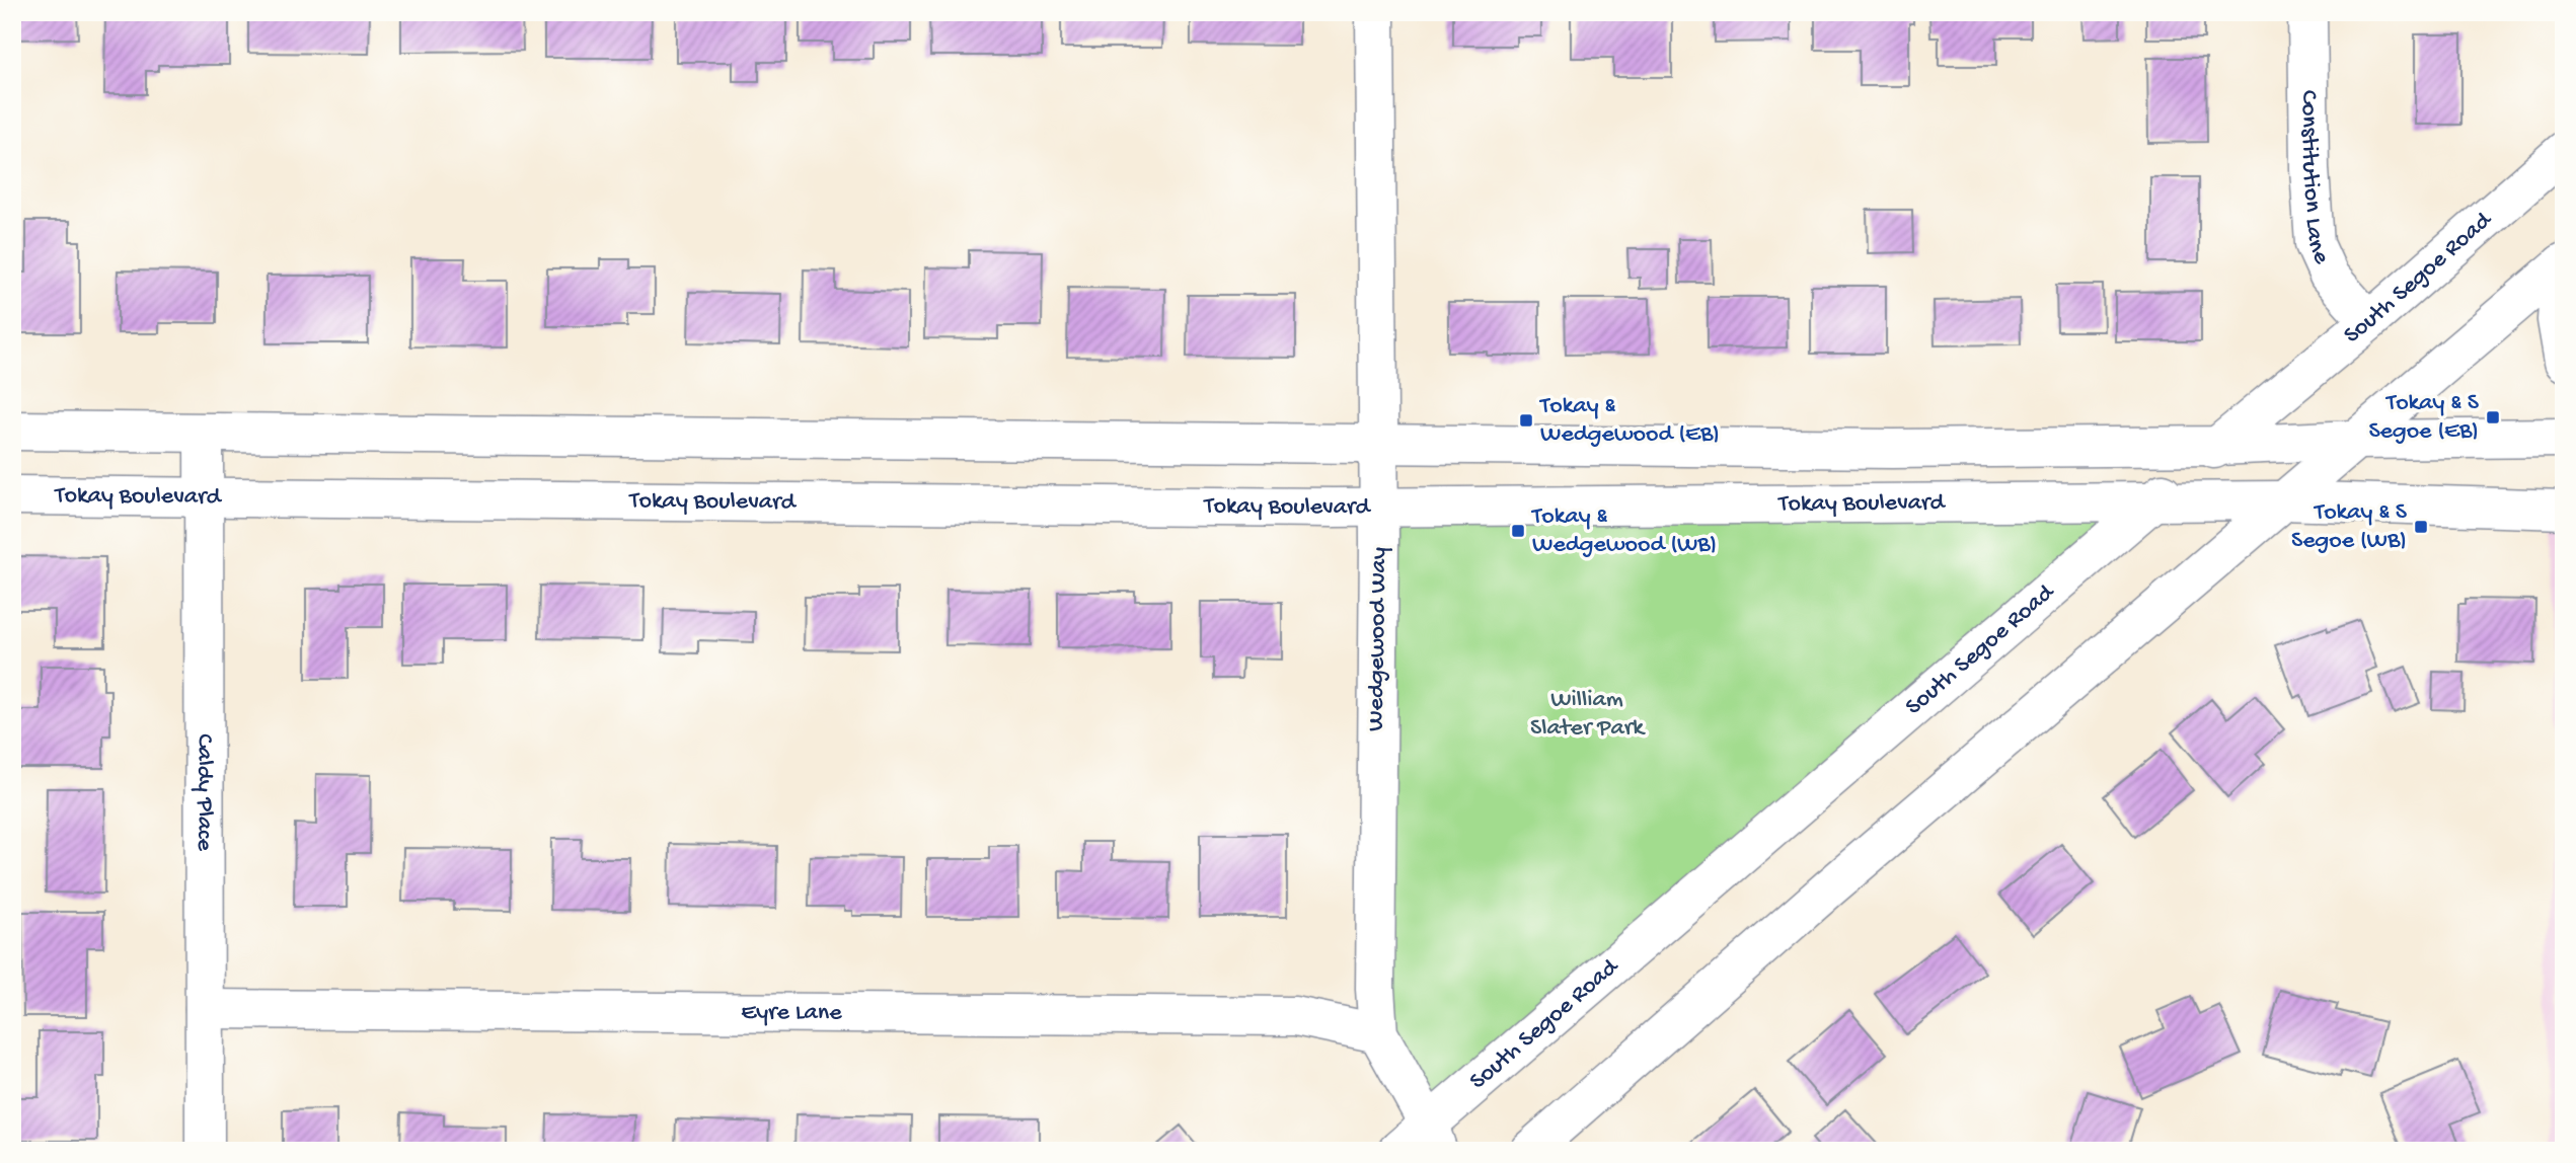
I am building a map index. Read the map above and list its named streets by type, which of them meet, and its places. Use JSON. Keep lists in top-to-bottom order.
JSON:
{
  "streets": {
    "street": [
      "Constitution Lane",
      "South Segoe Road",
      "Tokay Boulevard",
      "Wedgewood Way",
      "Caldy Place",
      "Eyre Lane"
    ]
  },
  "crossings": [
    ["Constitution Lane", "South Segoe Road"],
    ["South Segoe Road", "Tokay Boulevard"],
    ["South Segoe Road", "Wedgewood Way"],
    ["Tokay Boulevard", "Wedgewood Way"],
    ["Tokay Boulevard", "Caldy Place"],
    ["Wedgewood Way", "Eyre Lane"],
    ["Caldy Place", "Eyre Lane"]
  ],
  "parks": ["William Slater Park"],
  "places": {
    "transit": [
      "Tokay & S Segoe (EB)",
      "Tokay & Wedgewood (EB)",
      "Tokay & S Segoe (WB)",
      "Tokay & Wedgewood (WB)"
    ]
  }
}
